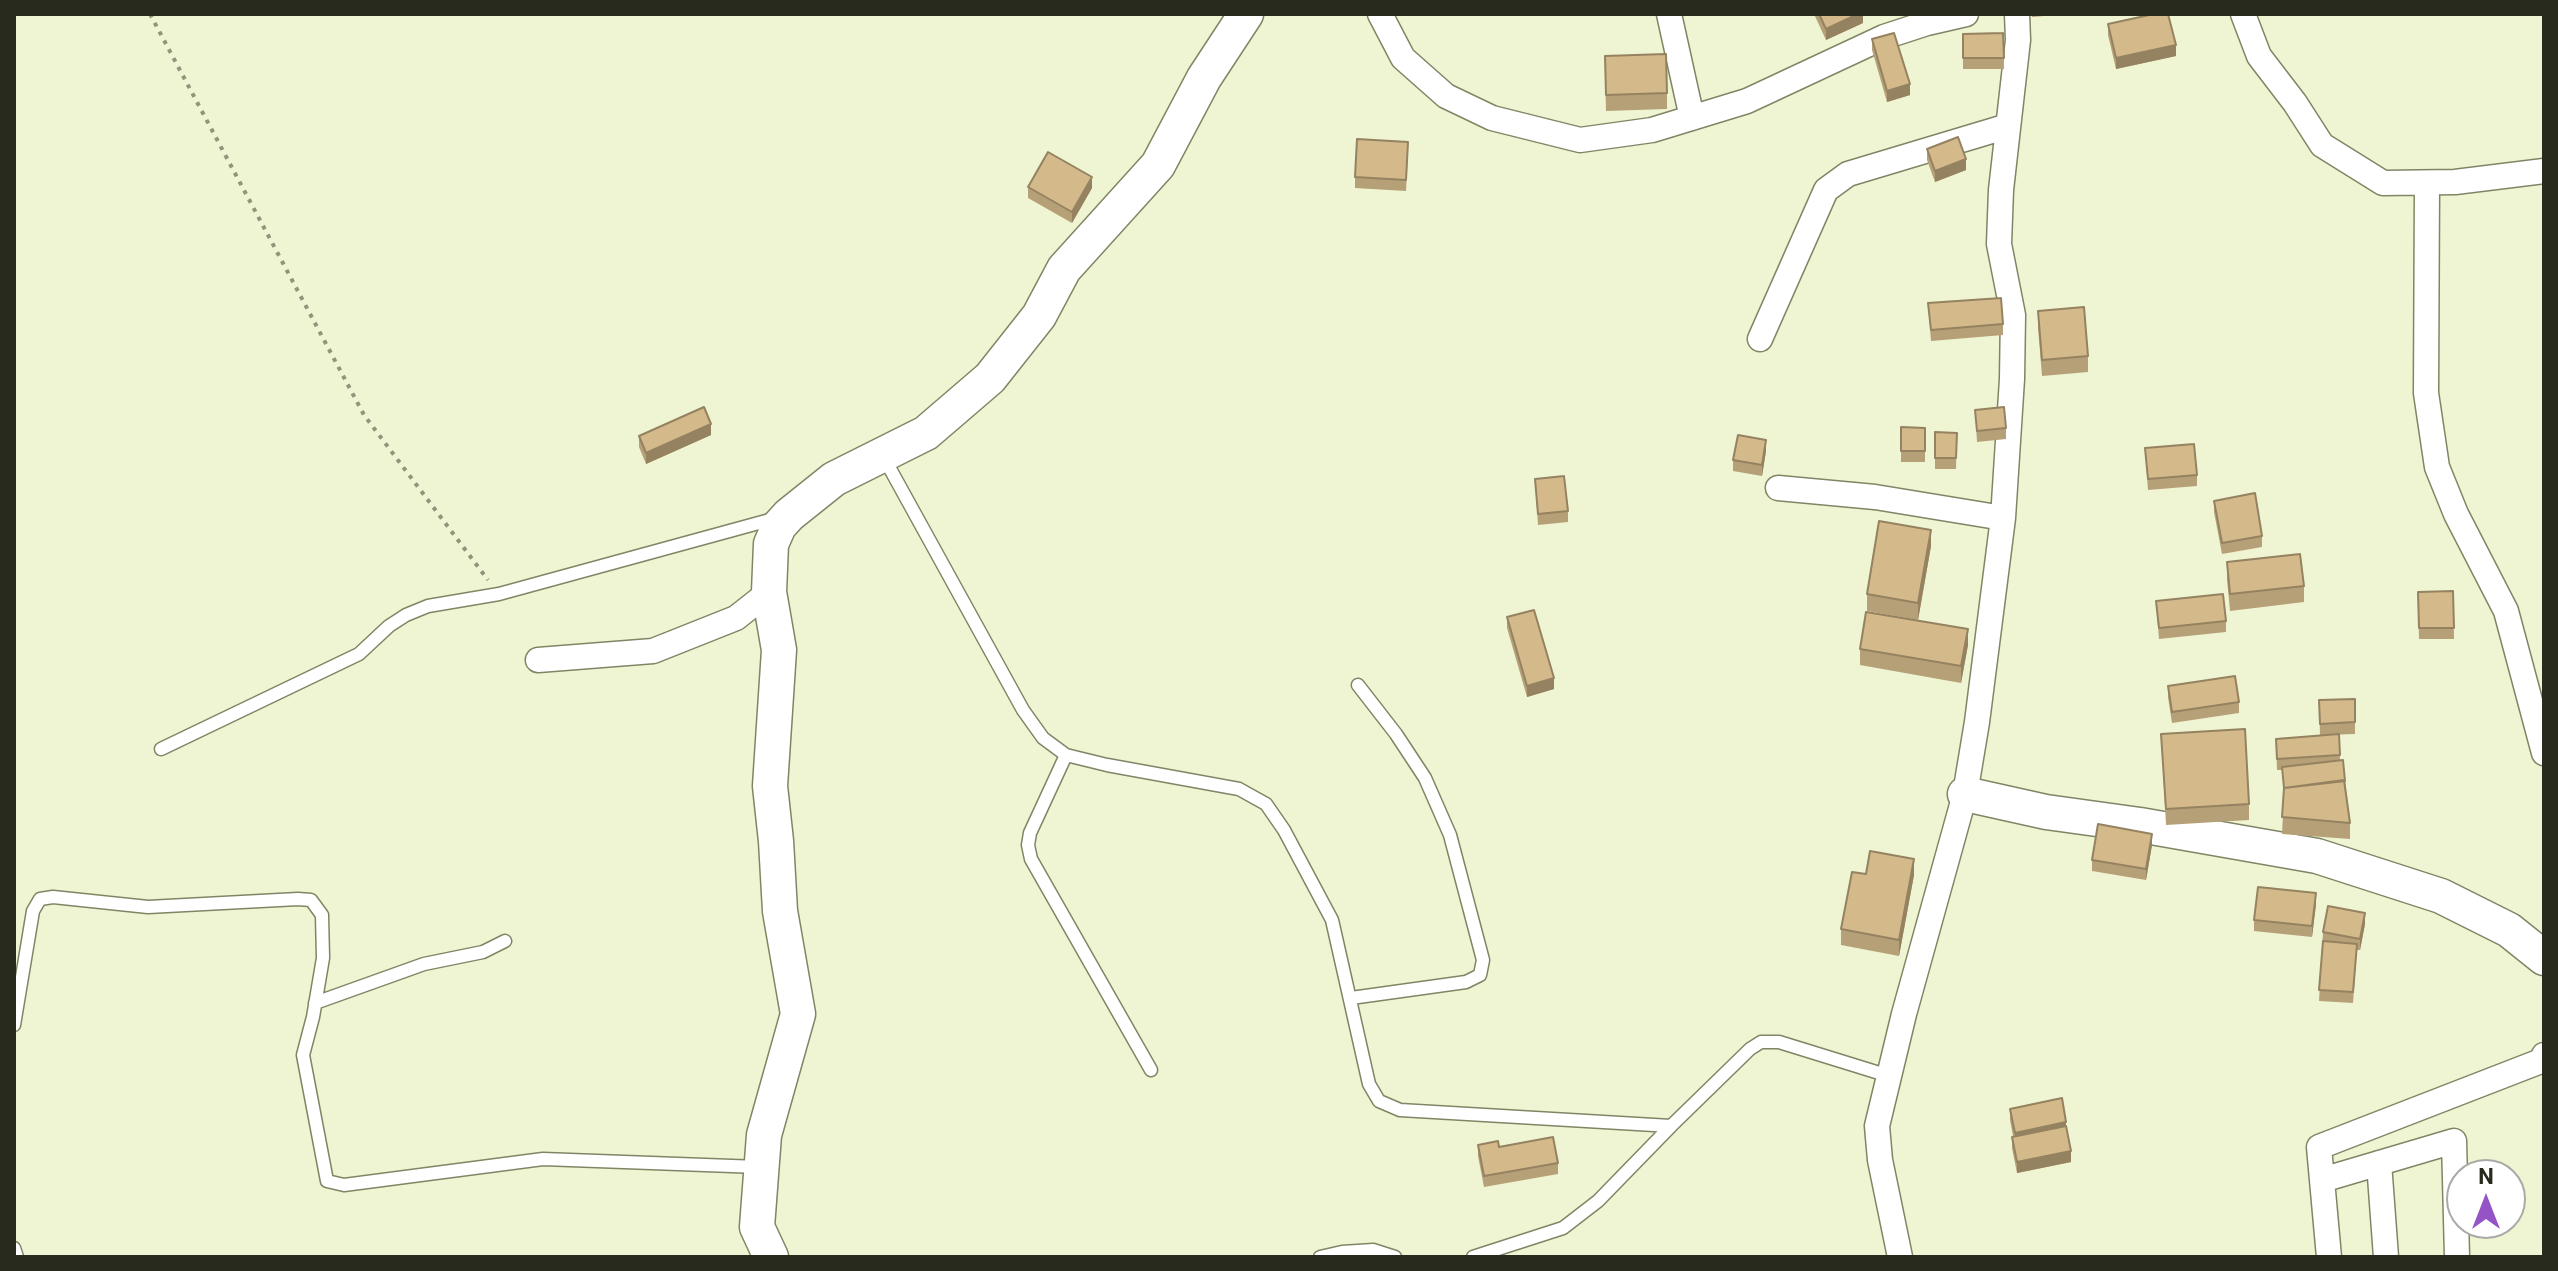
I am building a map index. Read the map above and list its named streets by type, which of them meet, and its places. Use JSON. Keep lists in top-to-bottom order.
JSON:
{
  "north": "top"
}
